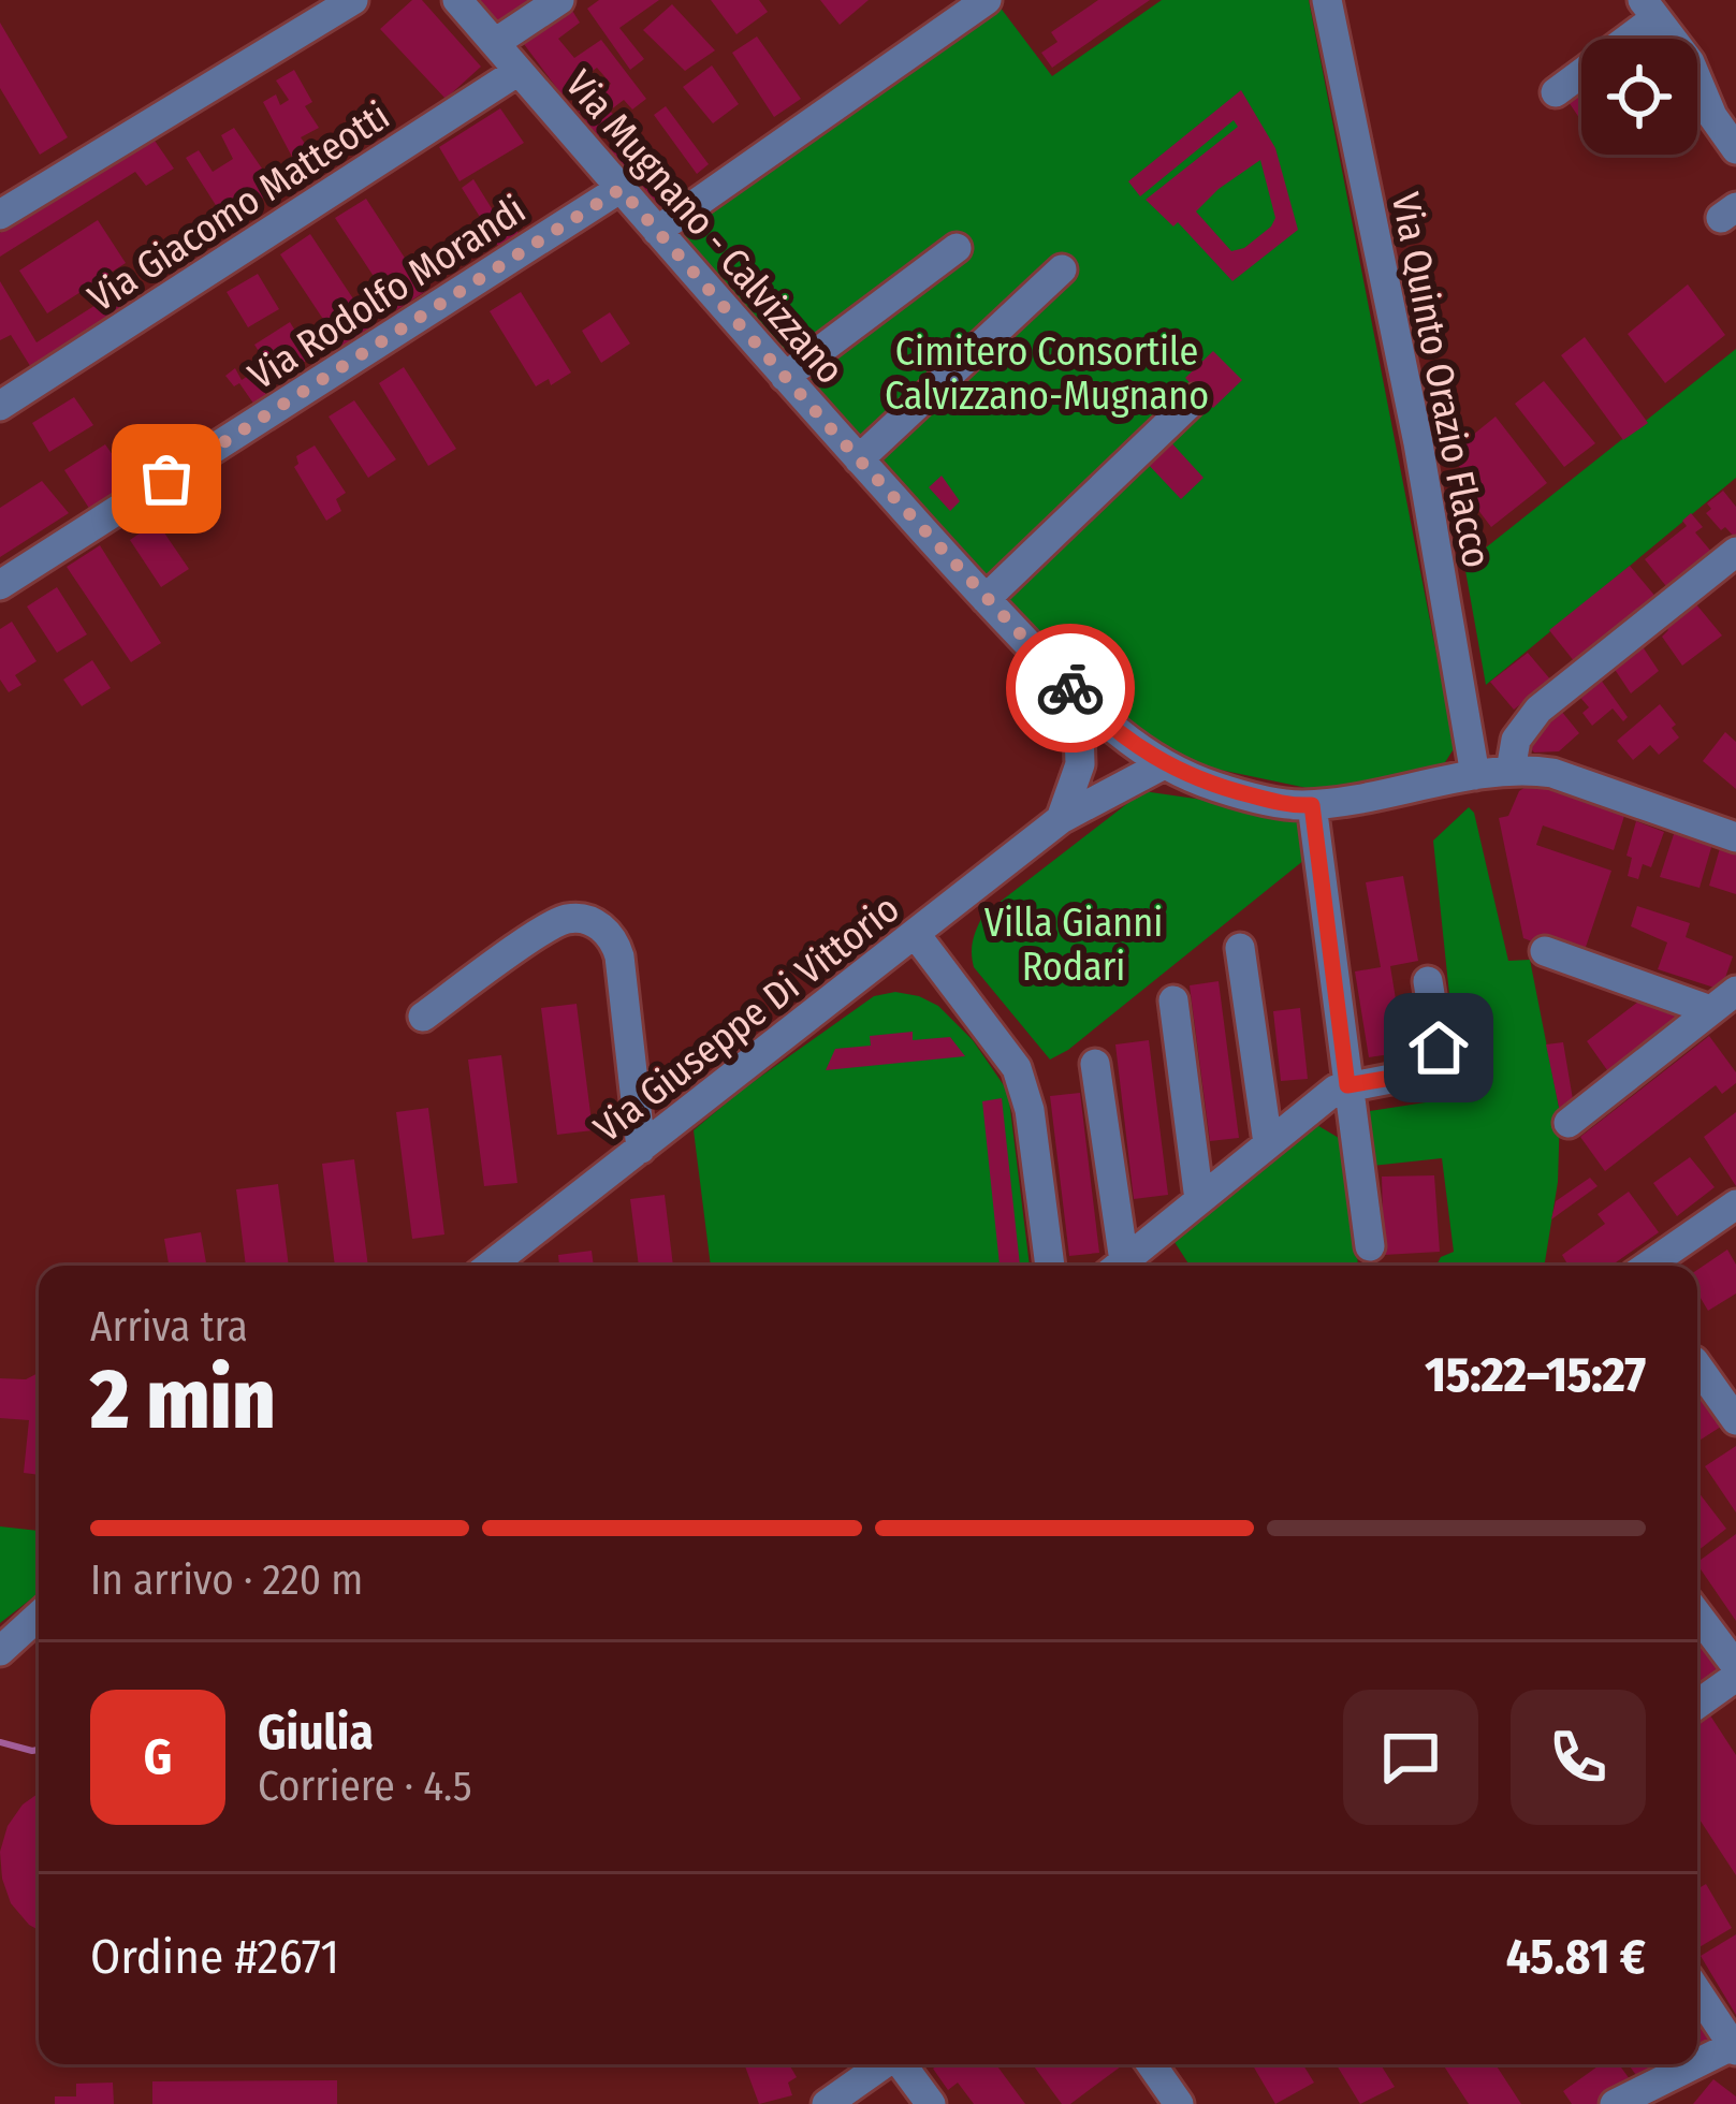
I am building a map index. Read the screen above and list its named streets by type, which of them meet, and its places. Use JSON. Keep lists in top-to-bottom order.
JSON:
{
  "streets": {
    "street": [
      "Via Giacomo Matteotti",
      "Via Mugnano - Calvizzano",
      "Via Rodolfo Morandi",
      "Via Quinto Orazio Flacco",
      "Via Giuseppe Di Vittorio"
    ]
  },
  "crossings": [
    ["Via Giacomo Matteotti", "Via Mugnano - Calvizzano"],
    ["Via Mugnano - Calvizzano", "Via Rodolfo Morandi"],
    ["Via Mugnano - Calvizzano", "Via Quinto Orazio Flacco"],
    ["Via Mugnano - Calvizzano", "Via Giuseppe Di Vittorio"]
  ],
  "parks": ["Cimitero Consortile Calvizzano-Mugnano", "Villa Gianni Rodari"],
  "page": {
    "heading": ["2 min", "Arriva tra", "15:22–15:27"],
    "panel": [
      "Giulia",
      "Corriere · 4.5",
      "Ordine #2671",
      "45.81 €"
    ],
    "bar": "In arrivo · 220 m",
    "round": "G"
  }
}
